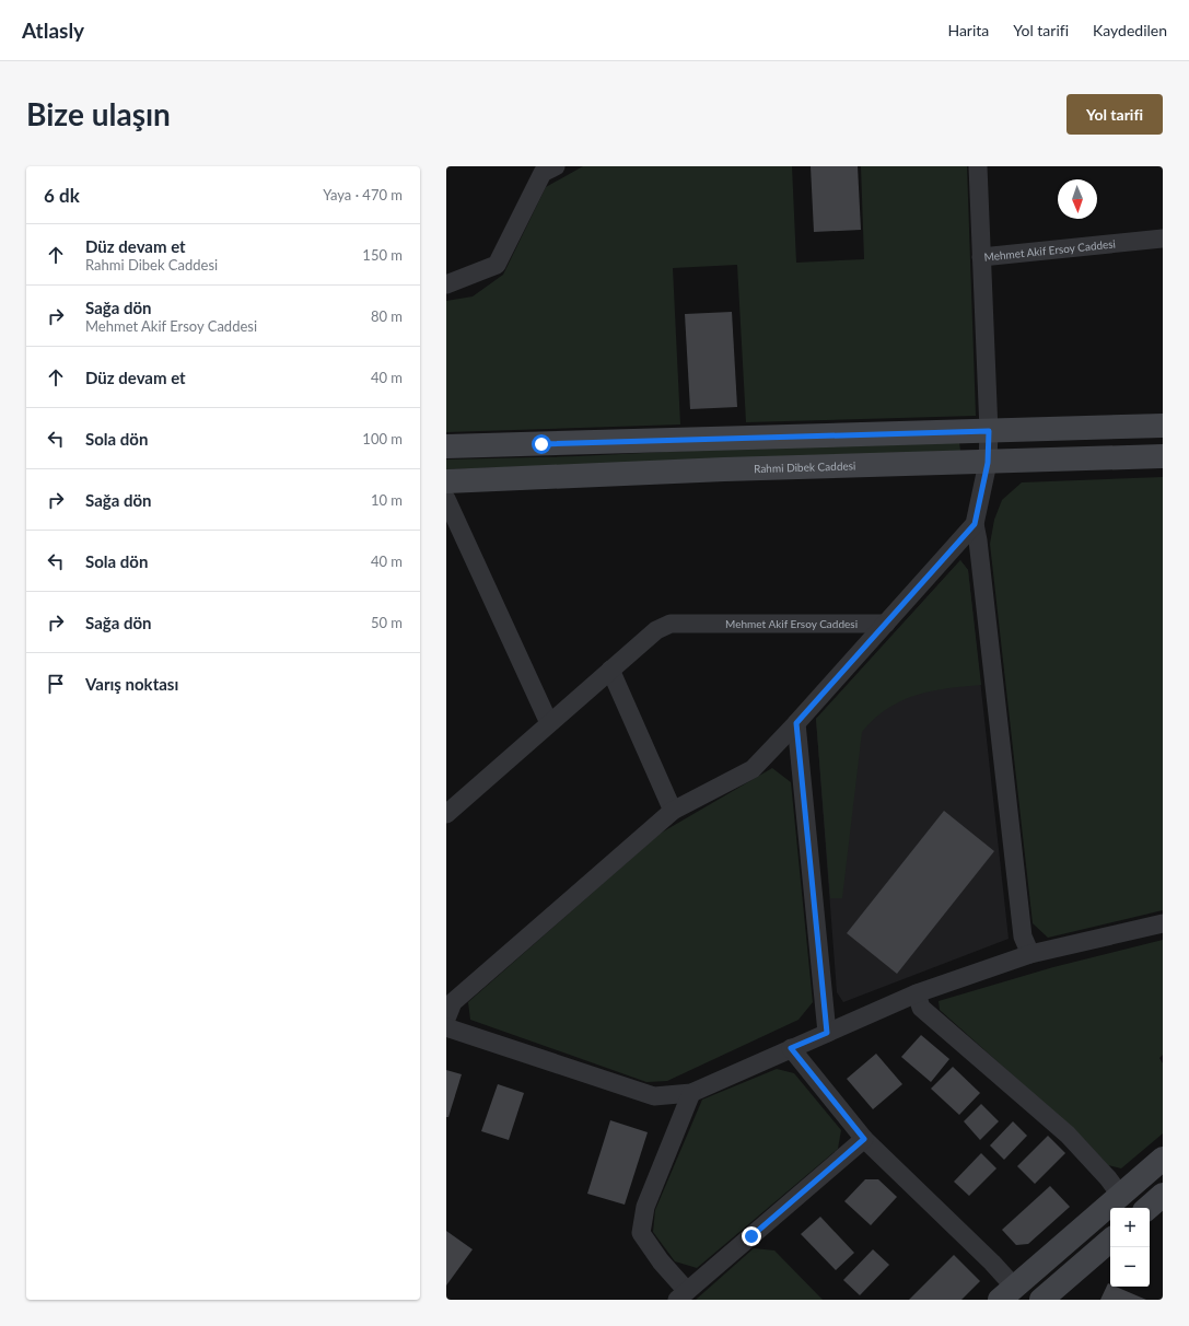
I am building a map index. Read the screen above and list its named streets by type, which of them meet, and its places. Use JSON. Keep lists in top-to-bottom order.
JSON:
{
  "streets": {
    "main road": ["Rahmi Dibek Caddesi"],
    "street": ["Mehmet Akif Ersoy Caddesi"]
  },
  "crossings": [
    ["Mehmet Akif Ersoy Caddesi", "Rahmi Dibek Caddesi"]
  ],
  "north": "bottom",
  "page": {
    "header": "Atlasly",
    "nav": ["Harita", "Yol tarifi", "Kaydedilen"],
    "buttons": "Yol tarifi",
    "title": "Bize ulaşın",
    "heading": ["6 dk", "Yaya · 470 m"],
    "list": [
      ["Düz devam et", "Rahmi Dibek Caddesi", "150 m"],
      ["Sağa dön", "Mehmet Akif Ersoy Caddesi", "80 m"],
      ["Düz devam et", "40 m"],
      ["Sola dön", "100 m"],
      ["Sağa dön", "10 m"],
      ["Sola dön", "40 m"],
      ["Sağa dön", "50 m"],
      "Varış noktası"
    ],
    "map_buttons": ["+", "−"]
  }
}
